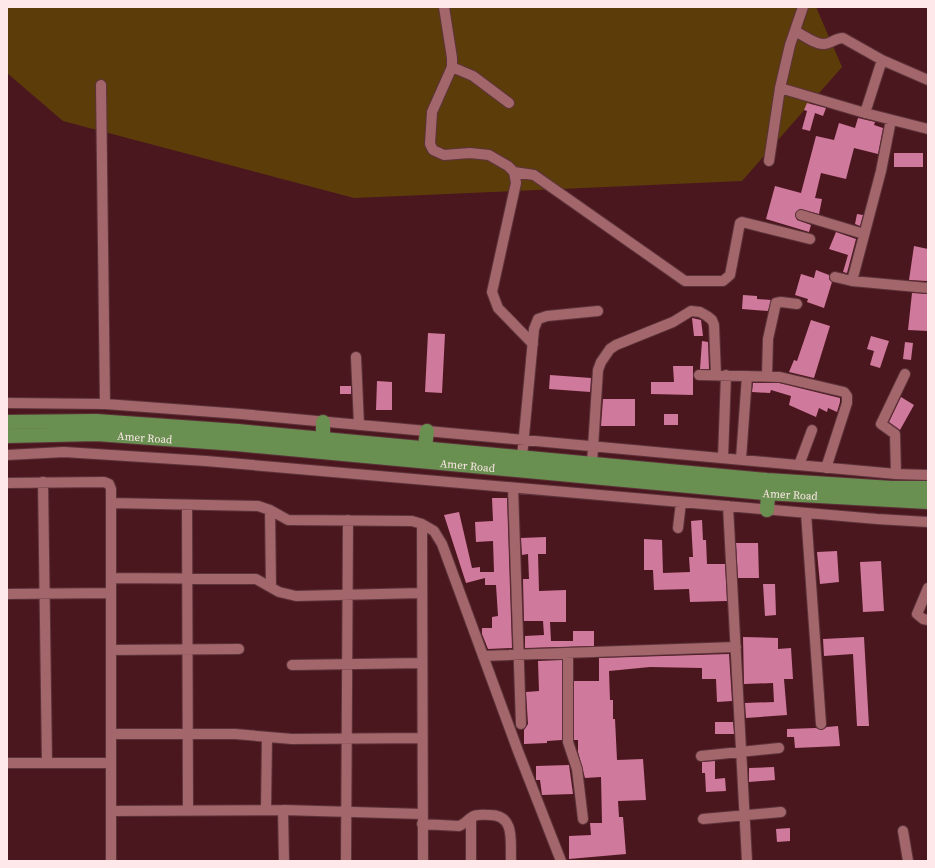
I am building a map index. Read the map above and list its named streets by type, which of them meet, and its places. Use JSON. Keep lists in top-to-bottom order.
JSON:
{
  "streets": {
    "highway": ["Amer Road"]
  }
}
